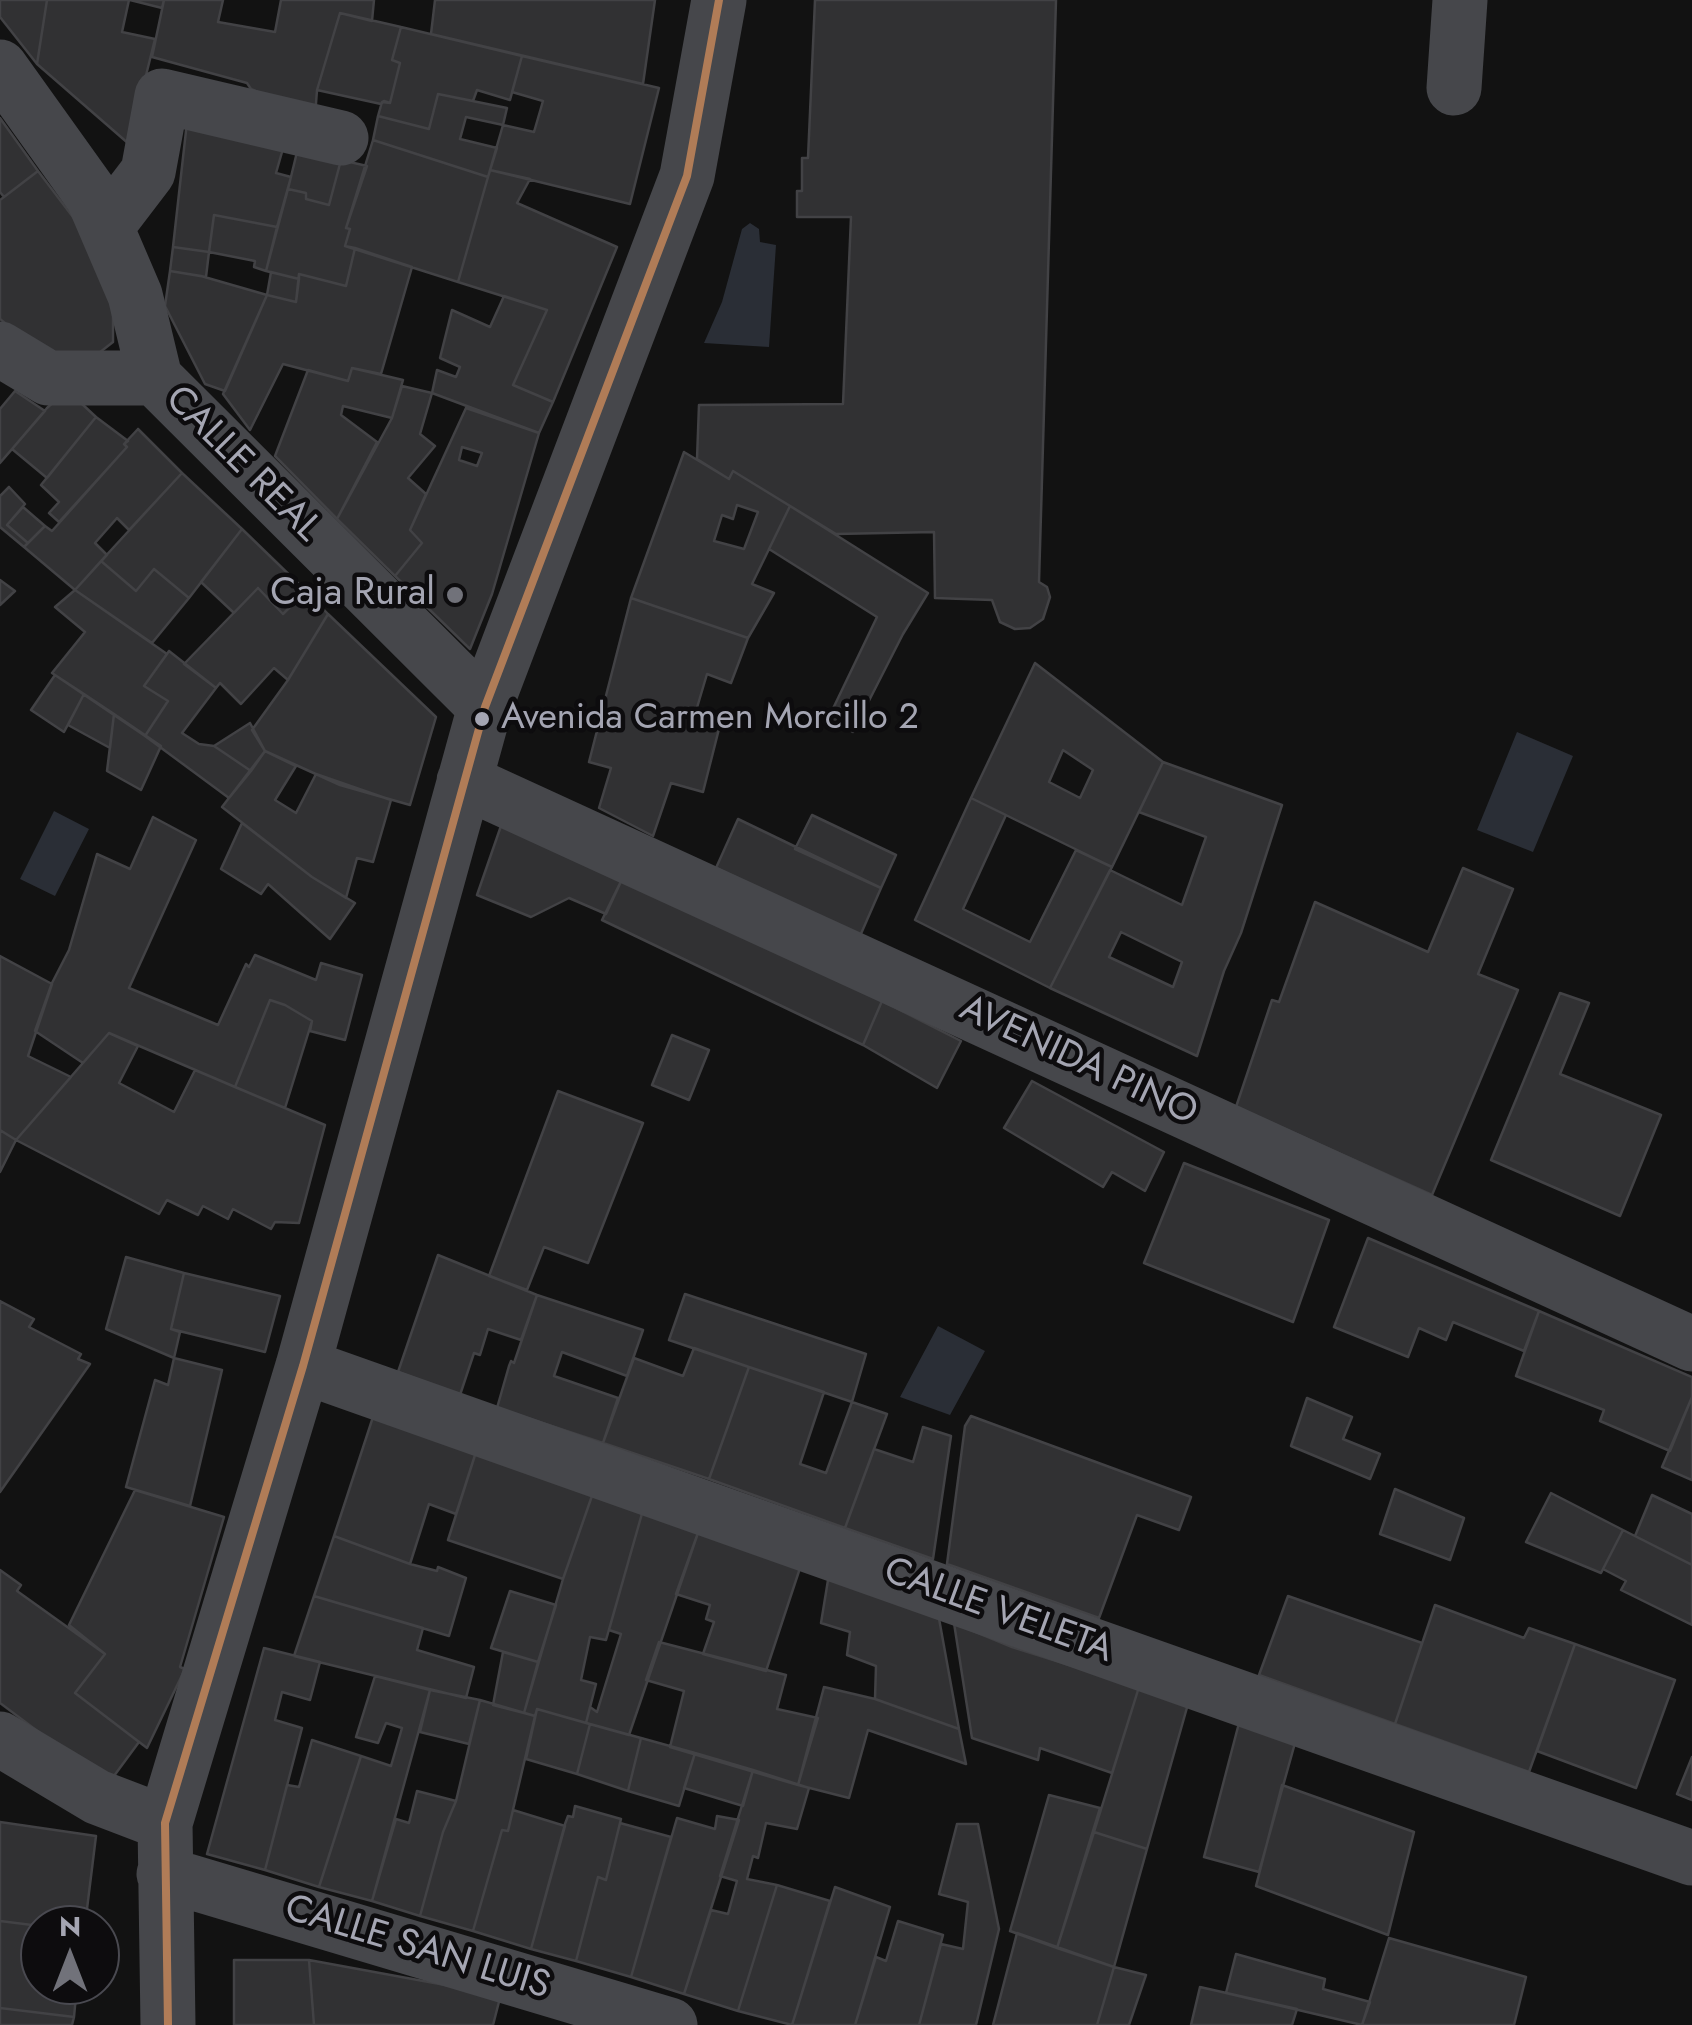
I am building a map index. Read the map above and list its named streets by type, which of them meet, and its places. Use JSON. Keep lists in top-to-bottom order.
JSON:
{
  "streets": {
    "street": [
      "CALLE REAL",
      "AVENIDA PINO",
      "CALLE VELETA",
      "CALLE SAN LUIS"
    ]
  },
  "places": ["Caja Rural", "Avenida Carmen Morcillo 2"],
  "north": "top"
}
